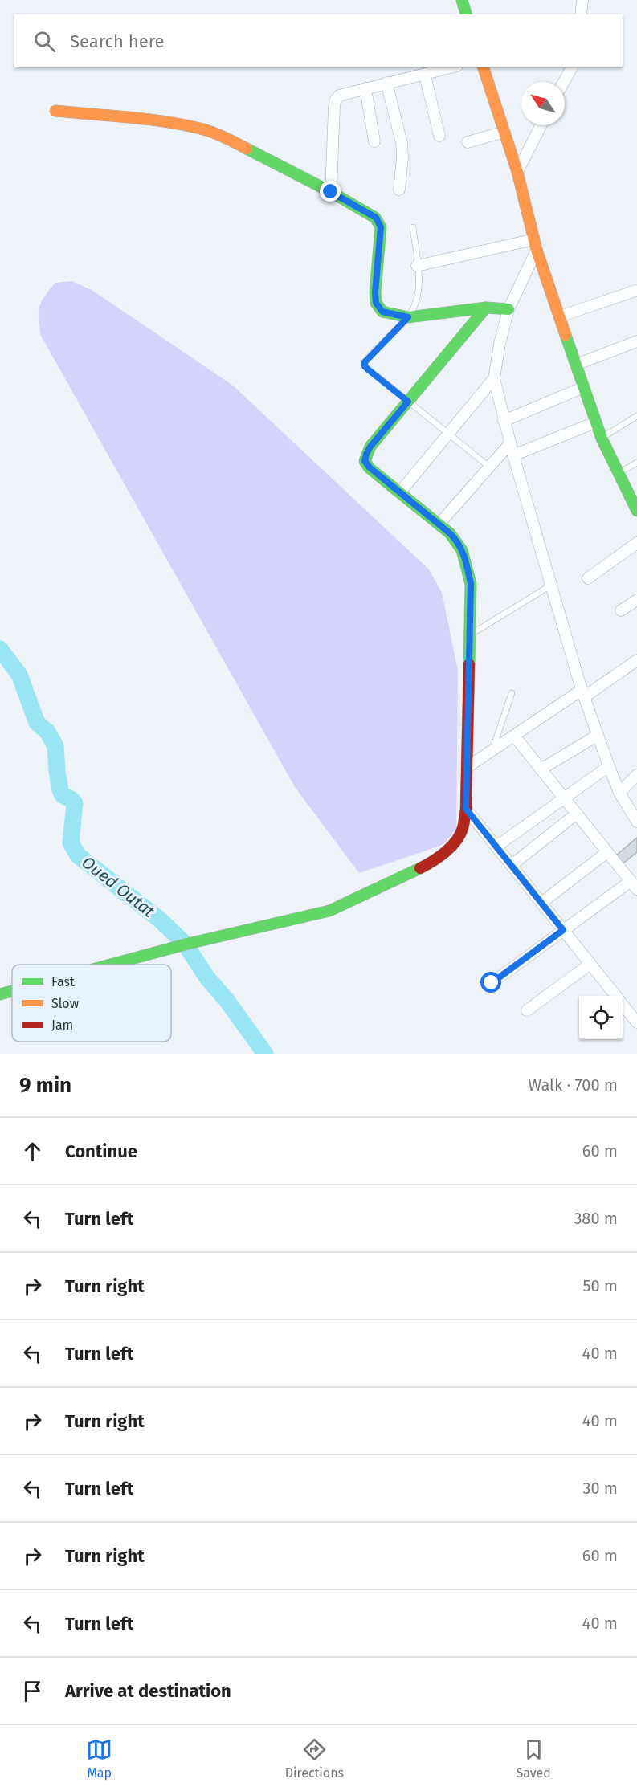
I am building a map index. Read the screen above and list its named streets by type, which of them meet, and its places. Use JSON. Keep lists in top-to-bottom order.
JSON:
{
  "water": ["Oued Outat"],
  "legend": ["Fast", "Slow", "Jam"],
  "north": "top left",
  "page": {
    "search": "Search here",
    "heading": ["9 min", "Walk · 700 m"],
    "list": [
      ["Continue", "60 m"],
      ["Turn left", "380 m"],
      ["Turn right", "50 m"],
      ["Turn left", "40 m"],
      ["Turn right", "40 m"],
      ["Turn left", "30 m"],
      ["Turn right", "60 m"],
      ["Turn left", "40 m"],
      "Arrive at destination"
    ],
    "nav": ["Map", "Directions", "Saved"]
  }
}
